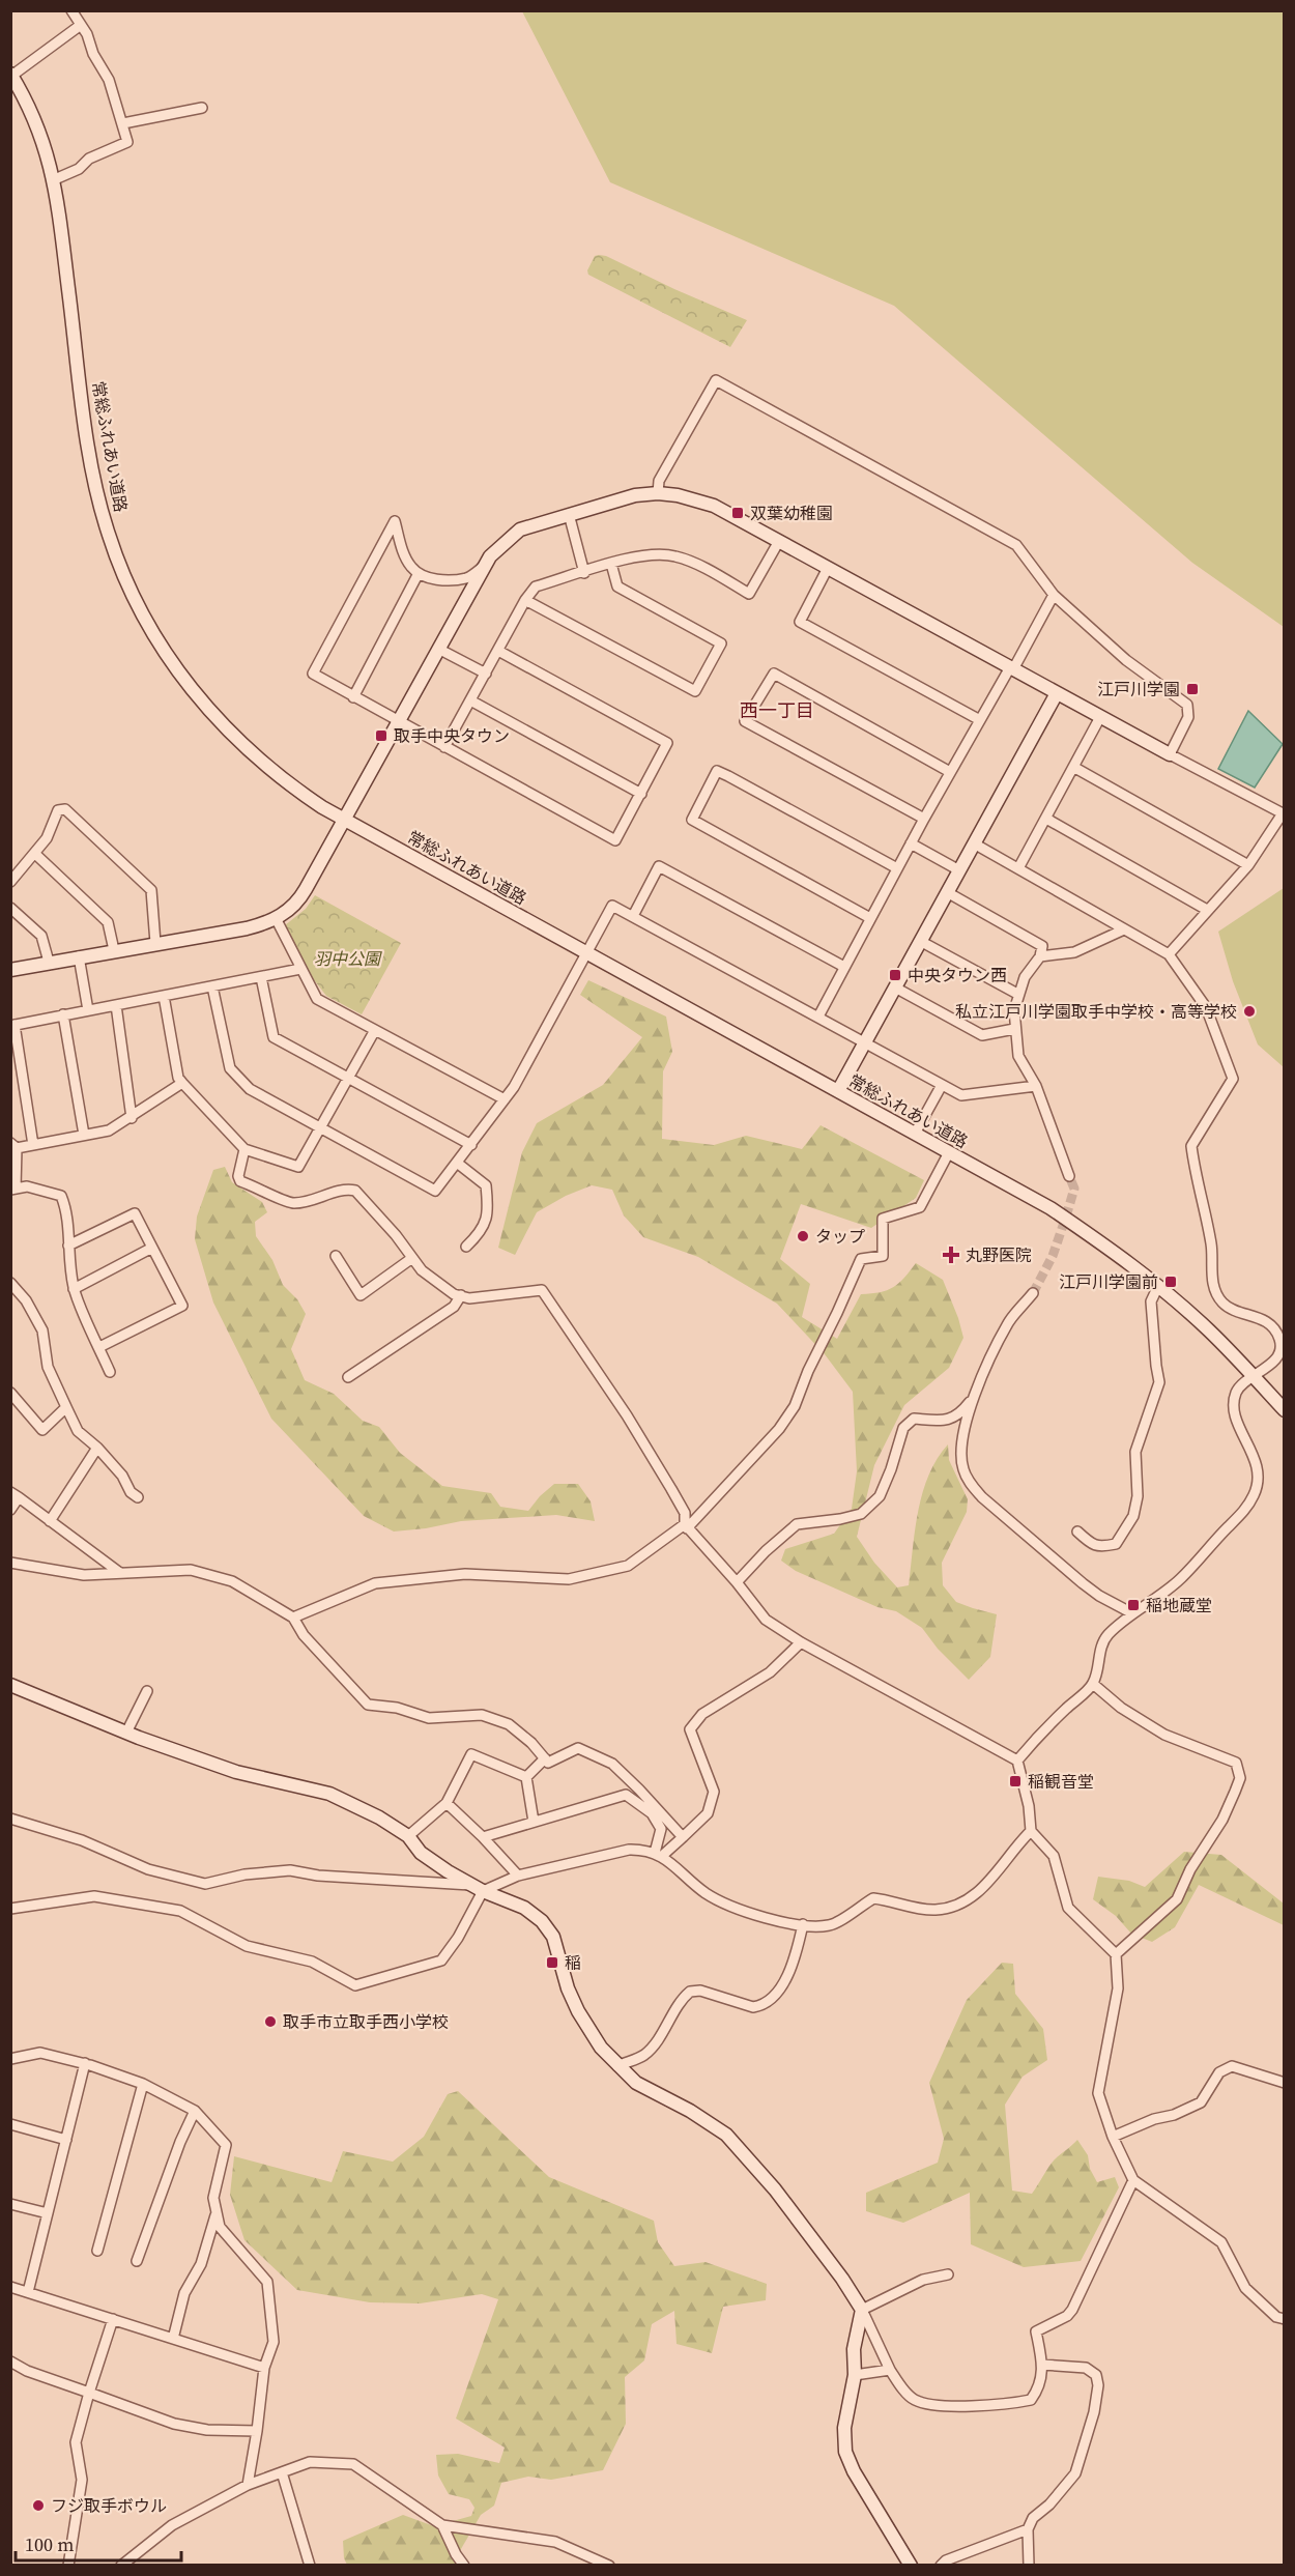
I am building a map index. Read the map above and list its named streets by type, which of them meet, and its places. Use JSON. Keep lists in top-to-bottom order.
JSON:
{
  "streets": {
    "street": ["常総ふれあい道路"]
  },
  "districts": ["西一丁目"],
  "parks": ["羽中公園"],
  "places": {
    "transit": [
      "双葉幼稚園",
      "江戸川学園",
      "取手中央タウン",
      "中央タウン西",
      "江戸川学園前",
      "稲地蔵堂",
      "稲観音堂",
      "稲"
    ],
    "other": [
      "私立江戸川学園取手中学校・高等学校",
      "タップ",
      "取手市立取手西小学校",
      "フジ取手ボウル"
    ],
    "health": ["丸野医院"]
  },
  "scale_bar": "100 m"
}
